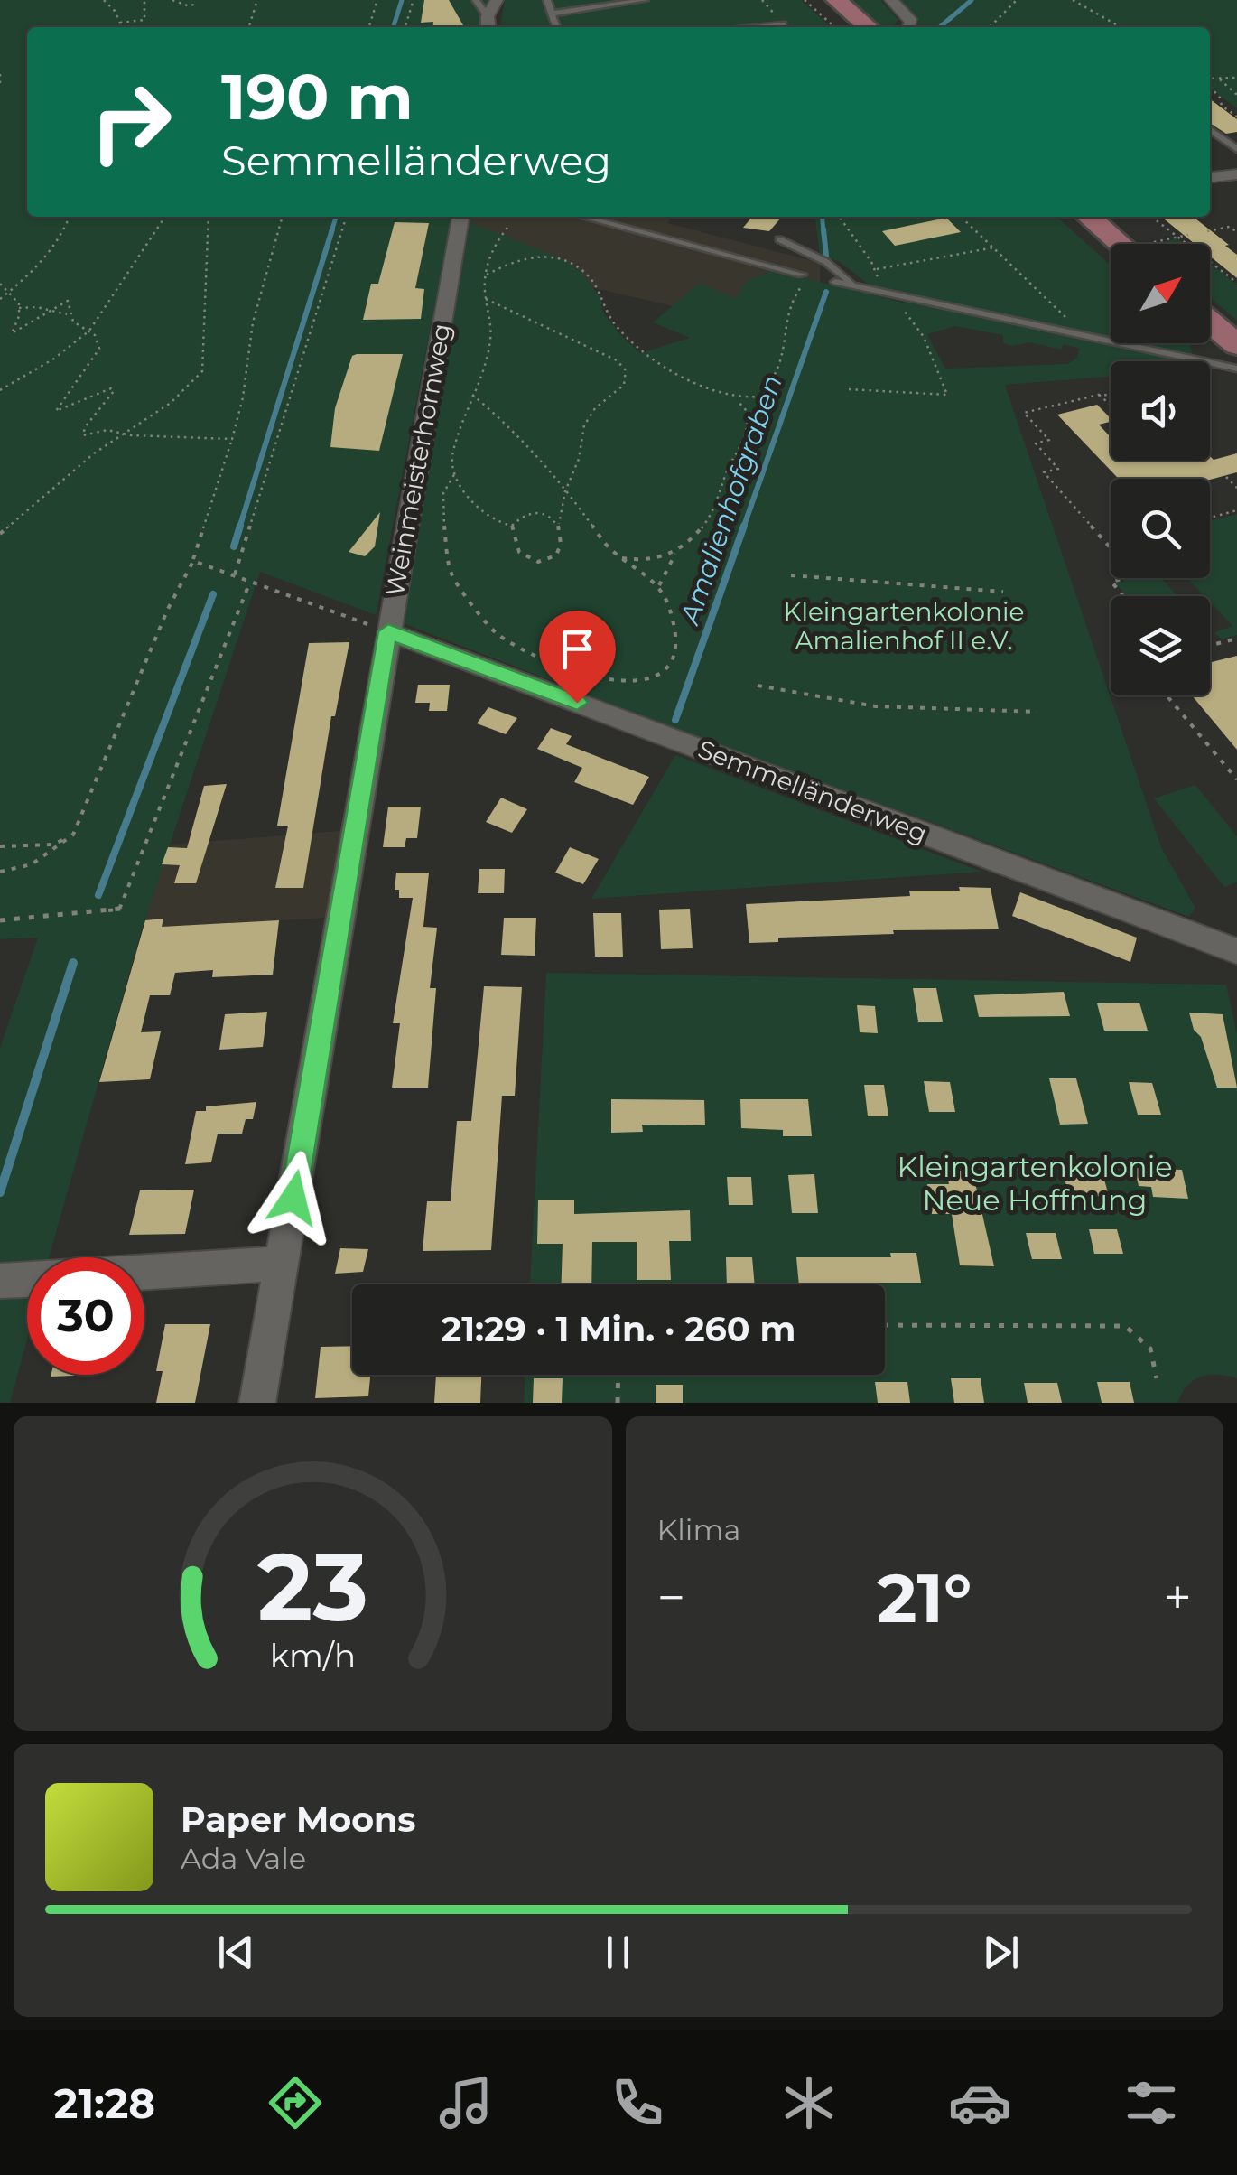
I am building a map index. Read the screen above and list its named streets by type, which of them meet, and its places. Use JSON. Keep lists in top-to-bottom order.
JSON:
{
  "streets": {
    "street": ["Weinmeisterhornweg", "Semmelländerweg"]
  },
  "crossings": [
    ["Weinmeisterhornweg", "Semmelländerweg"]
  ],
  "water": ["Amalienhofgraben"],
  "parks": ["Kleingartenkolonie Amalienhof II e.V.", "Kleingartenkolonie Neue Hoffnung"],
  "north": "top right",
  "page": {
    "turn": ["190 m", "Semmelländerweg"],
    "limit": "30",
    "trip": "21:29 · 1 Min. · 260 m",
    "tile": "Klima",
    "heat": ["−", "21°", "+"],
    "song": ["Paper Moons", "Ada Vale"],
    "tabs": "21:28",
    "gauge": ["23", "km/h"]
  }
}
